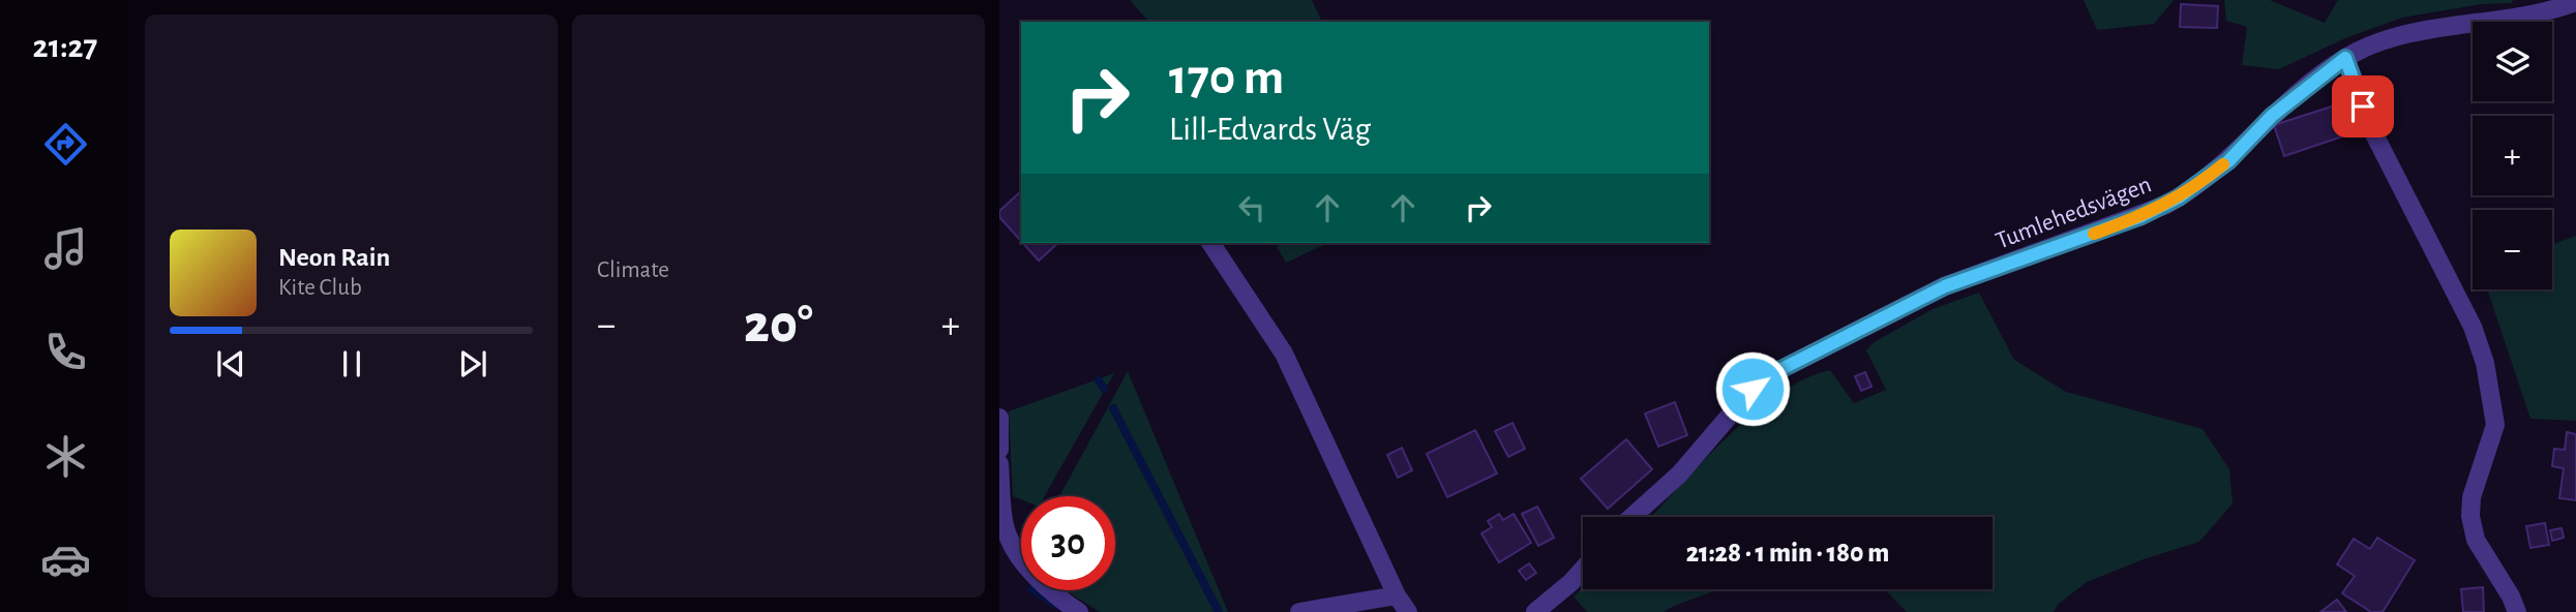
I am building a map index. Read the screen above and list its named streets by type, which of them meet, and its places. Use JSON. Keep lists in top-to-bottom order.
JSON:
{
  "streets": {
    "street": ["Tumlehedsvägen"]
  },
  "page": {
    "tabs": "21:27",
    "tile": "Climate",
    "map_buttons": ["+", "−"],
    "turn": ["170 m", "Lill-Edvards Väg"],
    "song": ["Neon Rain", "Kite Club"],
    "heat": ["−", "20°", "+"],
    "limit": "30",
    "trip": "21:28 · 1 min · 180 m"
  }
}
